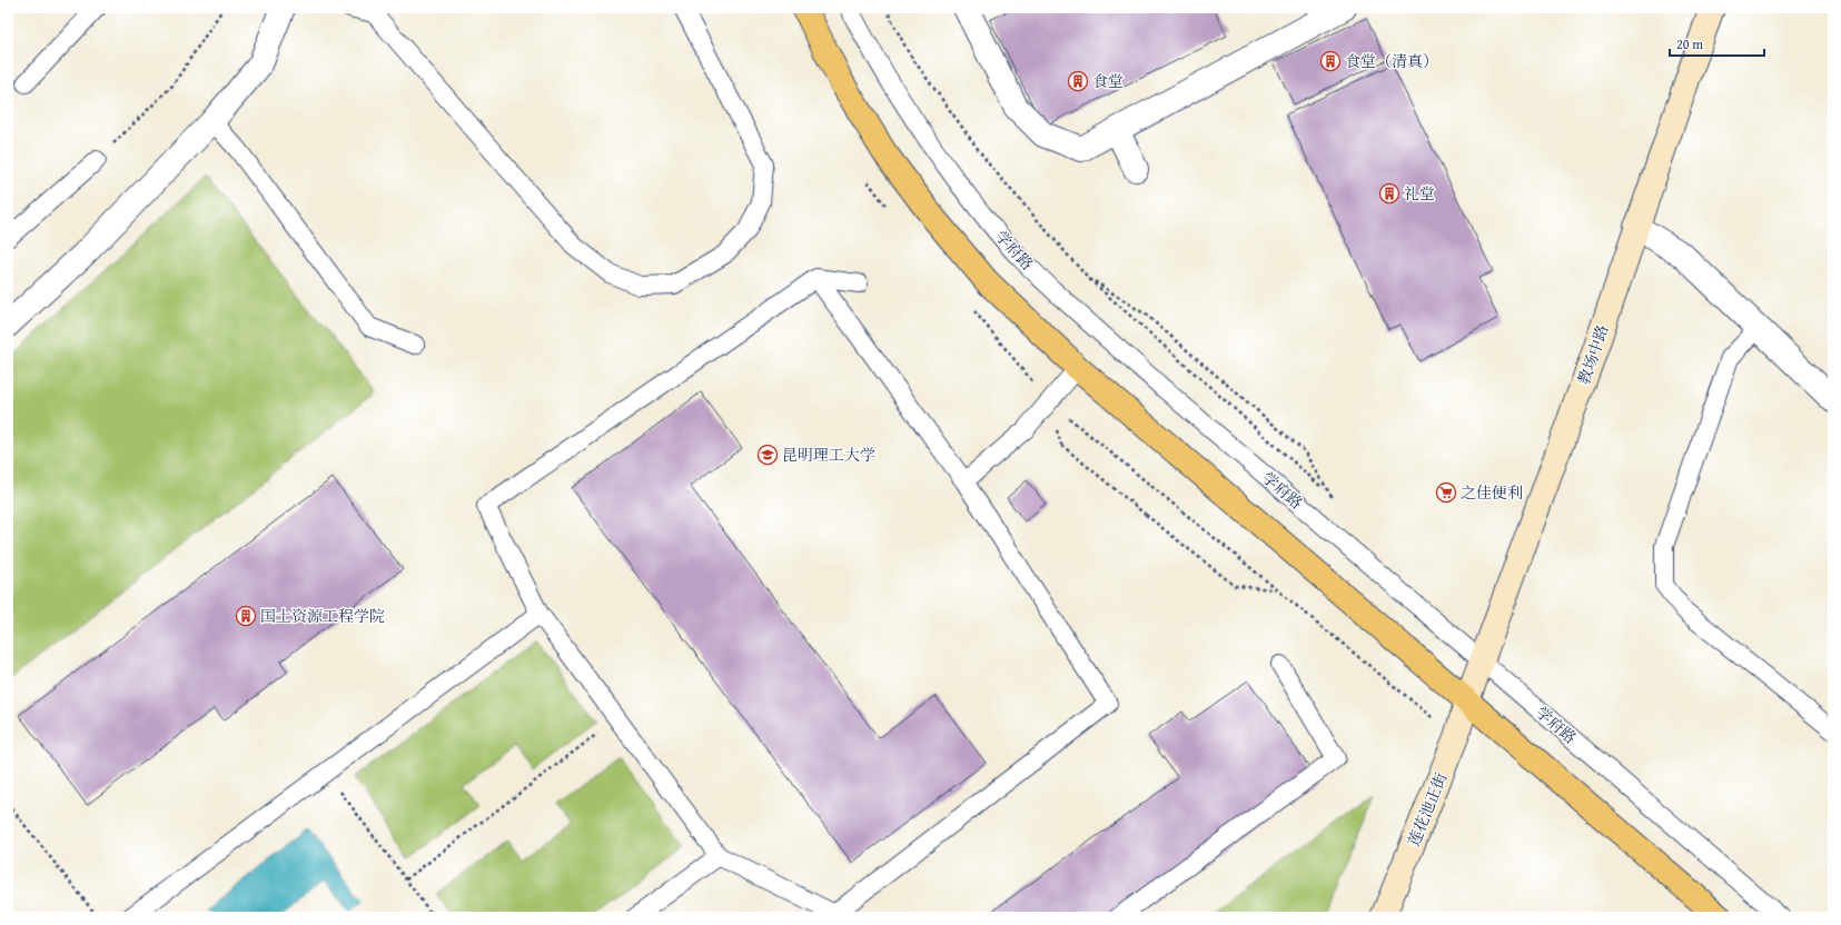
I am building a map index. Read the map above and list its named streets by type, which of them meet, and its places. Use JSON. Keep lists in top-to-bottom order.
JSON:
{
  "streets": {
    "main road": ["教场中路", "莲花池正街"],
    "lane": ["学府路"]
  },
  "crossings": [
    ["学府路", "教场中路"],
    ["教场中路", "莲花池正街"]
  ],
  "places": {
    "building": [
      "食堂（清真）",
      "食堂",
      "礼堂",
      "国土资源工程学院"
    ],
    "school or university": ["昆明理工大学"],
    "supermarket": ["之佳便利"]
  },
  "scale_bar": "20 m"
}
